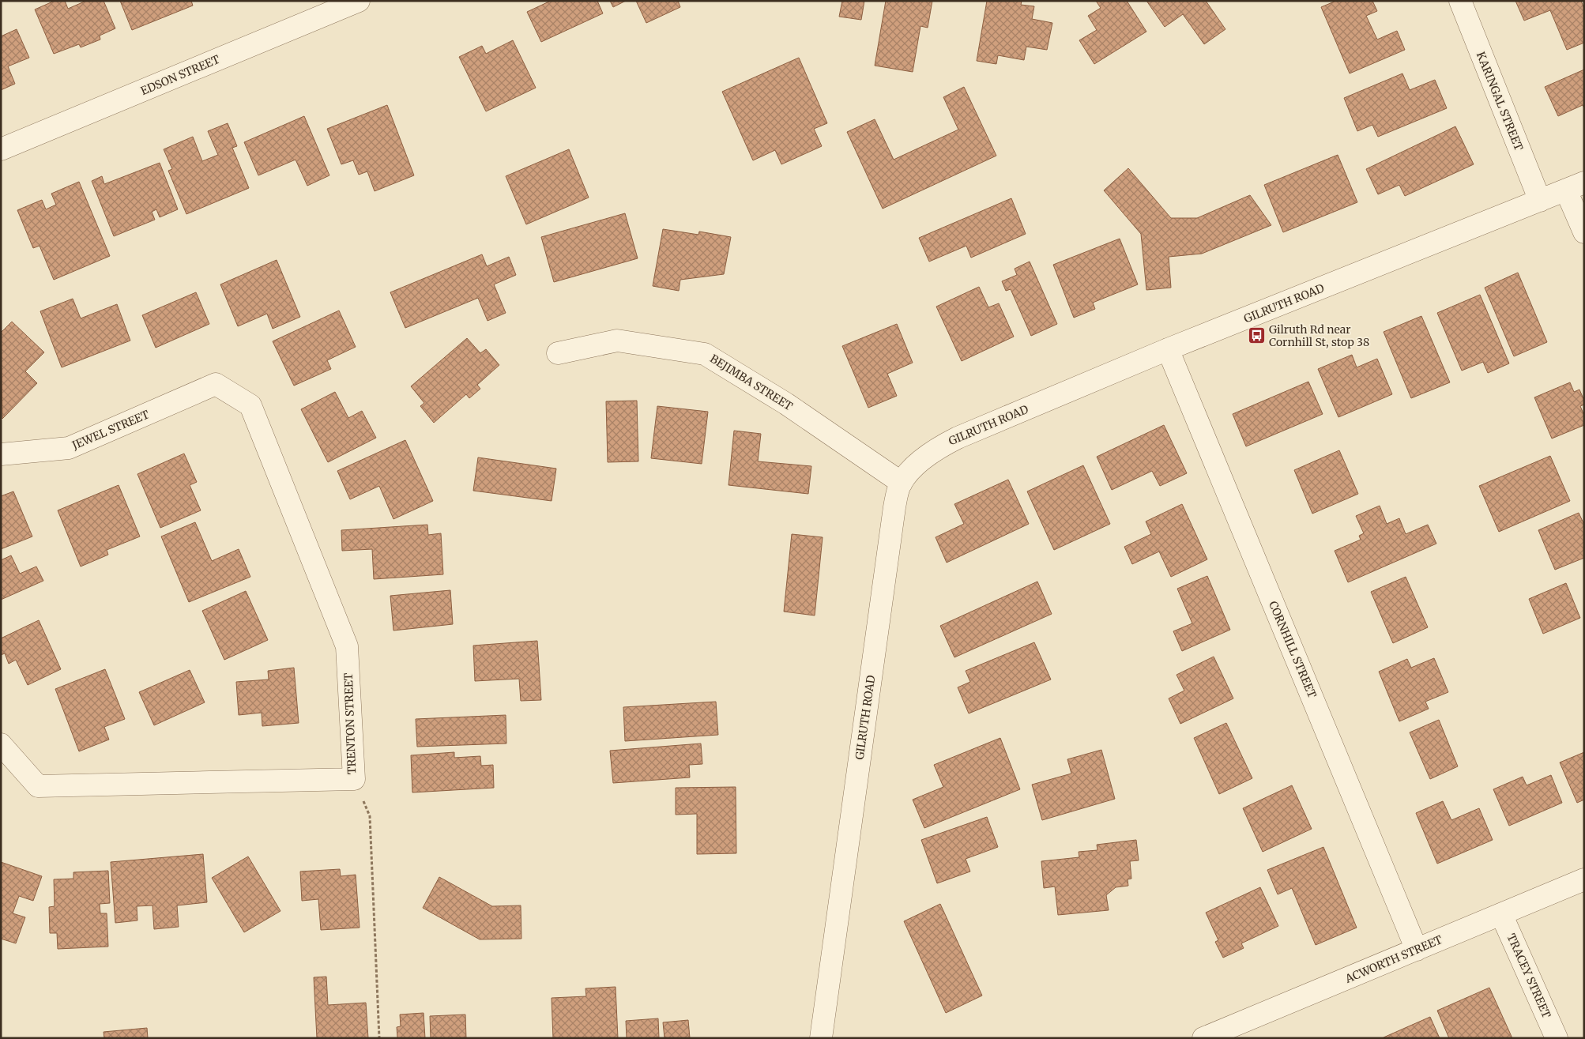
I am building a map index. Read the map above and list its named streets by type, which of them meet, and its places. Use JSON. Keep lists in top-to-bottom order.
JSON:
{
  "streets": {
    "street": [
      "EDSON STREET",
      "KARINGAL STREET",
      "GILRUTH ROAD",
      "BEJIMBA STREET",
      "JEWEL STREET",
      "CORNHILL STREET",
      "TRENTON STREET",
      "ACWORTH STREET",
      "TRACEY STREET"
    ]
  },
  "crossings": [
    ["KARINGAL STREET", "GILRUTH ROAD"],
    ["GILRUTH ROAD", "BEJIMBA STREET"],
    ["GILRUTH ROAD", "CORNHILL STREET"],
    ["JEWEL STREET", "TRENTON STREET"],
    ["CORNHILL STREET", "ACWORTH STREET"],
    ["ACWORTH STREET", "TRACEY STREET"]
  ],
  "places": {
    "bus stop": ["Gilruth Rd near Cornhill St, stop 38"]
  }
}
